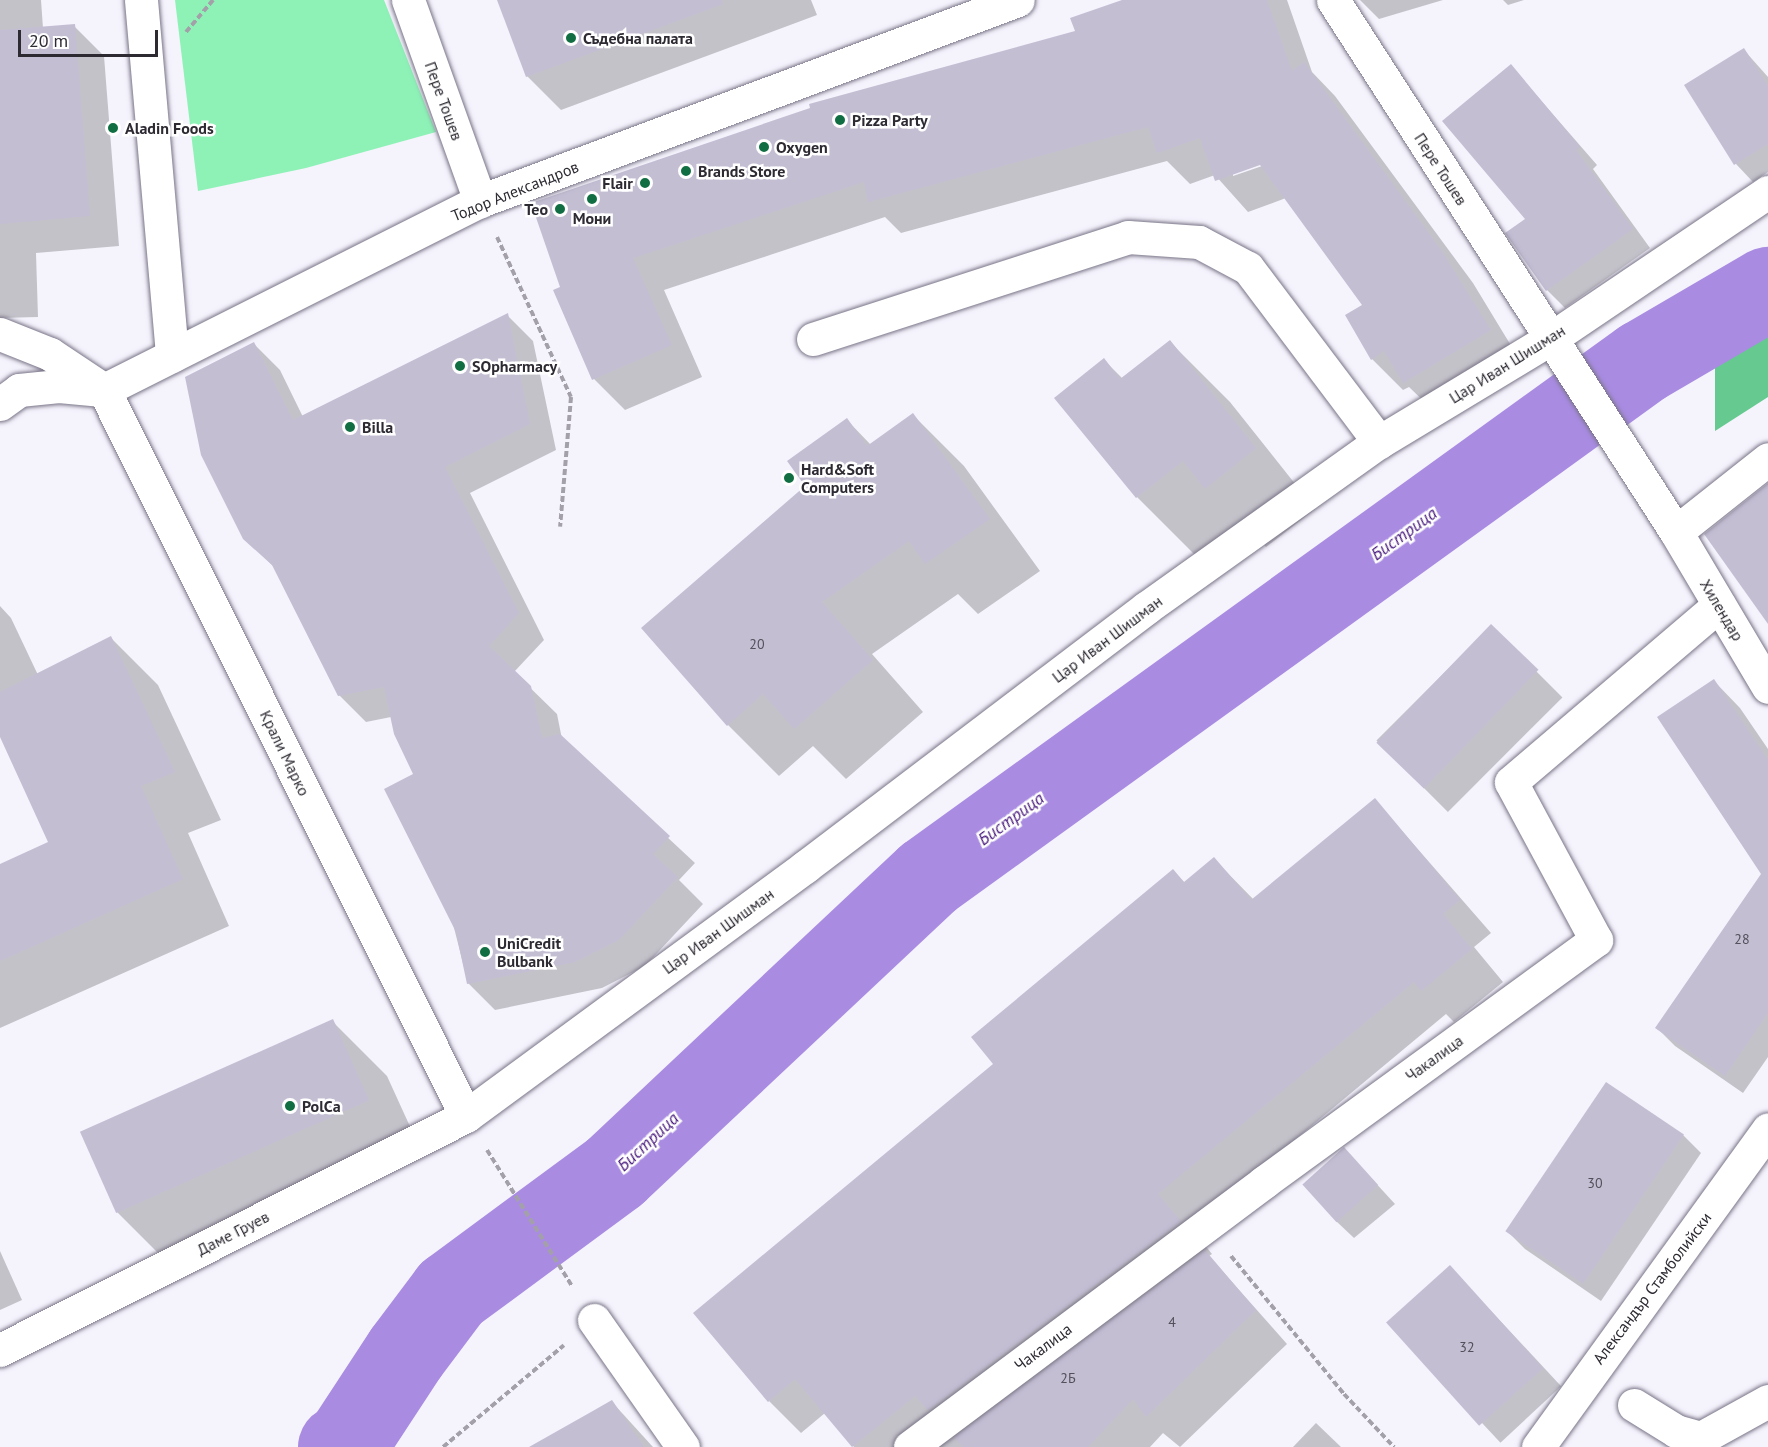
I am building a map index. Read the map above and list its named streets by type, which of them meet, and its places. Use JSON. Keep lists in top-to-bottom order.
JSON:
{
  "streets": {
    "street": [
      "Пере Тошев",
      "Тодор Александров",
      "Цар Иван Шишман",
      "Хилендар",
      "Крали Марко",
      "Чакалица",
      "Даме Груев",
      "Александър Стамболийски"
    ]
  },
  "crossings": [
    ["Пере Тошев", "Тодор Александров"],
    ["Пере Тошев", "Цар Иван Шишман"],
    ["Пере Тошев", "Хилендар"],
    ["Тодор Александров", "Крали Марко"],
    ["Цар Иван Шишман", "Крали Марко"],
    ["Цар Иван Шишман", "Даме Груев"],
    ["Хилендар", "Чакалица"],
    ["Крали Марко", "Даме Груев"]
  ],
  "water": ["Бистрица"],
  "places": [
    "Съдебна палата",
    "Pizza Party",
    "Aladin Foods",
    "Oxygen",
    "Brands Store",
    "Flair",
    "Мони",
    "Тео",
    "SOpharmacy",
    "Billa",
    "Hard&Soft Computers",
    "UniCredit Bulbank",
    "PolCa"
  ],
  "house_numbers": [
    "20",
    "28",
    "30",
    "4",
    "32",
    "2Б"
  ],
  "scale_bar": "20 m"
}
